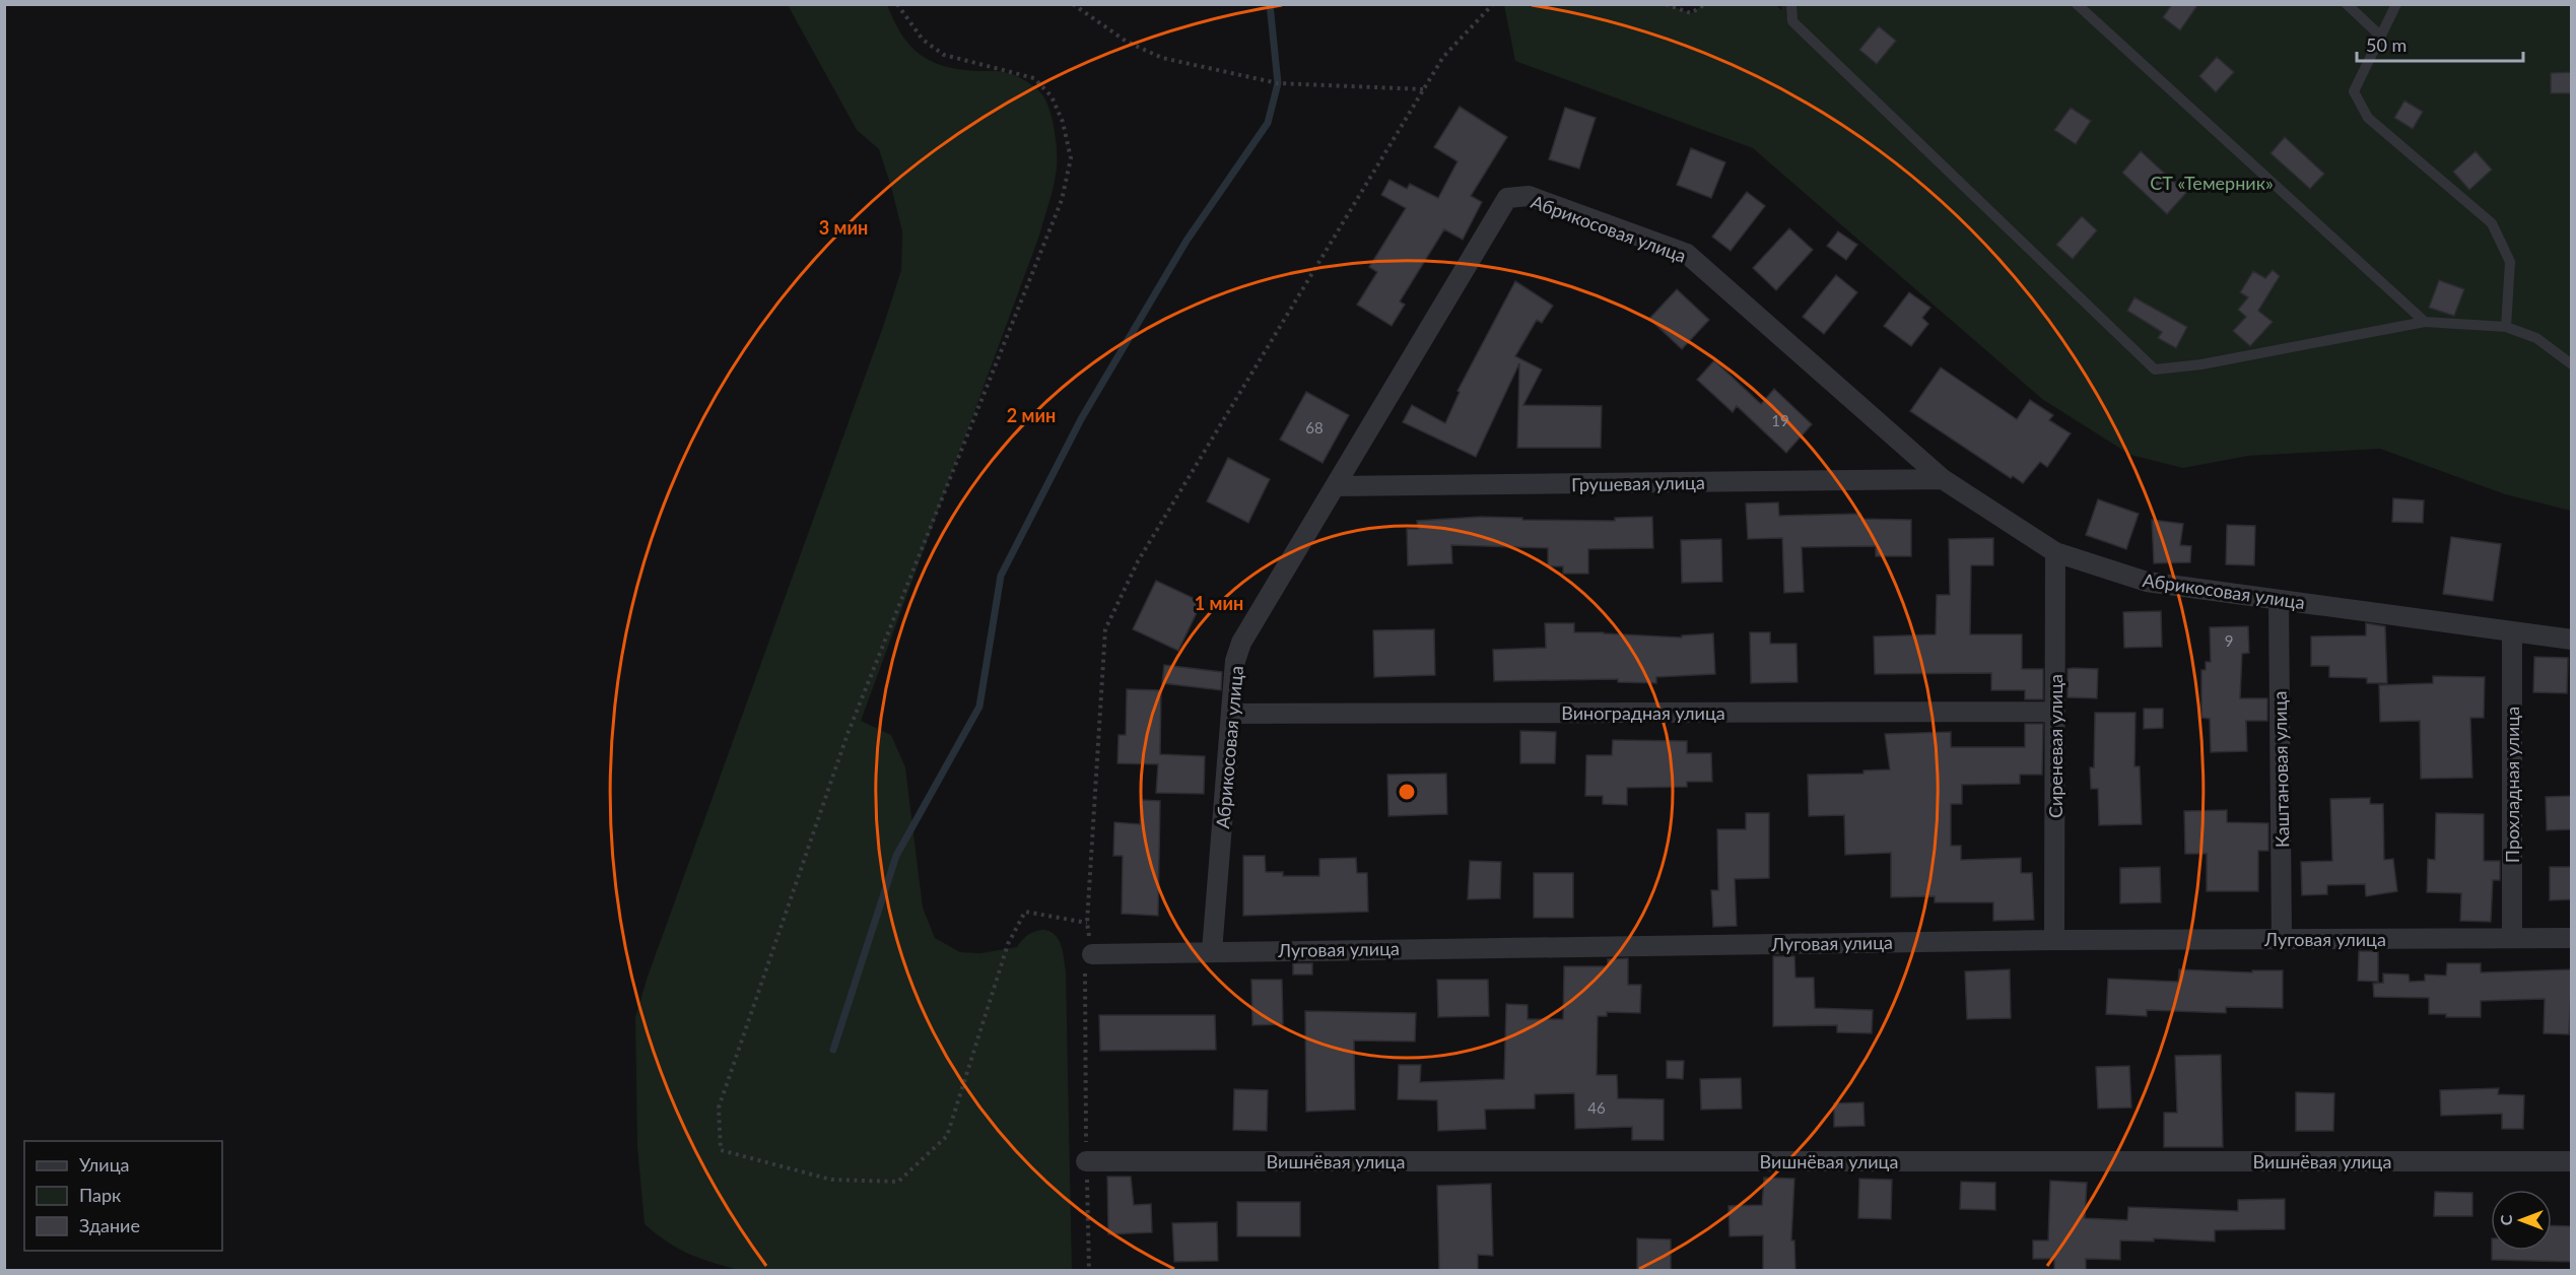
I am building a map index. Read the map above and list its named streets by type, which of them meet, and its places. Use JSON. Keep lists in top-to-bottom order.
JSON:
{
  "streets": {
    "street": [
      "Абрикосовая улица",
      "Грушевая улица",
      "Виноградная улица",
      "Сиреневая улица",
      "Каштановая улица",
      "Прохладная улица",
      "Луговая улица",
      "Вишнёвая улица"
    ]
  },
  "crossings": [
    ["Абрикосовая улица", "Грушевая улица"],
    ["Абрикосовая улица", "Виноградная улица"],
    ["Абрикосовая улица", "Сиреневая улица"],
    ["Абрикосовая улица", "Каштановая улица"],
    ["Абрикосовая улица", "Прохладная улица"],
    ["Абрикосовая улица", "Луговая улица"],
    ["Виноградная улица", "Сиреневая улица"],
    ["Сиреневая улица", "Луговая улица"],
    ["Каштановая улица", "Луговая улица"],
    ["Прохладная улица", "Луговая улица"]
  ],
  "parks": ["СТ «Темерник»"],
  "house_numbers": [
    "19",
    "68",
    "9",
    "46"
  ],
  "legend": ["Улица", "Парк", "Здание"],
  "scale_bar": "50 m",
  "north": "left",
  "rings": ["3 мин", "2 мин", "1 мин"]
}
